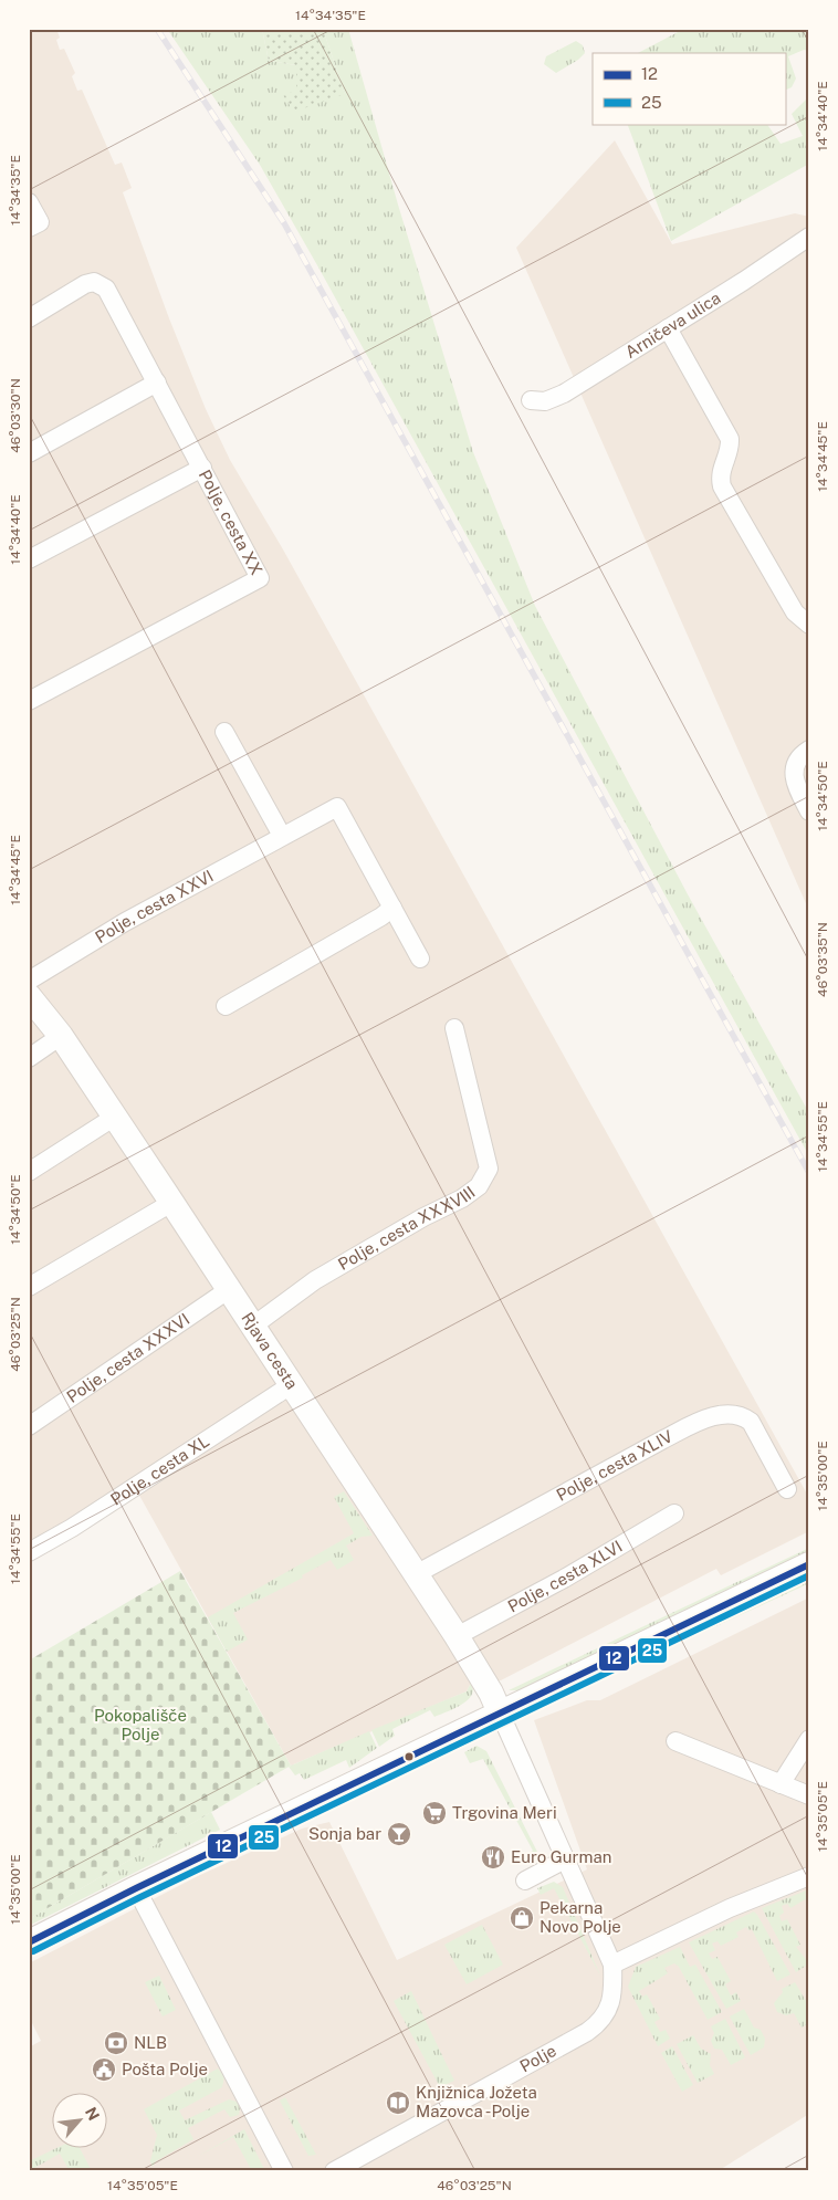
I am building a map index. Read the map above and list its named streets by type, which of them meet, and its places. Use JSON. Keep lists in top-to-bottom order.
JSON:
{
  "streets": {
    "street": [
      "Arničeva ulica",
      "Polje, cesta XX",
      "Polje, cesta XXVI",
      "Polje, cesta XXXVIII",
      "Rjava cesta",
      "Polje, cesta XXXVI",
      "Polje, cesta XLIV",
      "Polje, cesta XL",
      "Polje, cesta XLVI",
      "Polje"
    ]
  },
  "crossings": [
    ["Polje, cesta XXXVIII", "Rjava cesta"],
    ["Rjava cesta", "Polje, cesta XXXVI"],
    ["Rjava cesta", "Polje, cesta XLIV"],
    ["Rjava cesta", "Polje, cesta XL"],
    ["Rjava cesta", "Polje, cesta XLVI"],
    ["Rjava cesta", "Polje"]
  ],
  "parks": ["Pokopališče Polje"],
  "places": {
    "supermarket": ["Trgovina Meri"],
    "bar": ["Sonja bar"],
    "restaurant": ["Euro Gurman"],
    "shop": ["Pekarna Novo Polje"],
    "bank": ["NLB"],
    "public building": ["Pošta Polje"],
    "library": ["Knjižnica Jožeta Mazovca -Polje"]
  },
  "lines": ["transit line 12", "transit line 25"],
  "legend": ["12", "25"],
  "north": "top right",
  "coordinates": [
    "14°34'35\"E",
    "14°34'40\"E",
    "46°03'30\"N",
    "14°34'45\"E",
    "14°34'50\"E",
    "46°03'35\"N",
    "14°34'55\"E",
    "46°03'25\"N",
    "14°35'00\"E",
    "14°35'05\"E"
  ]
}
